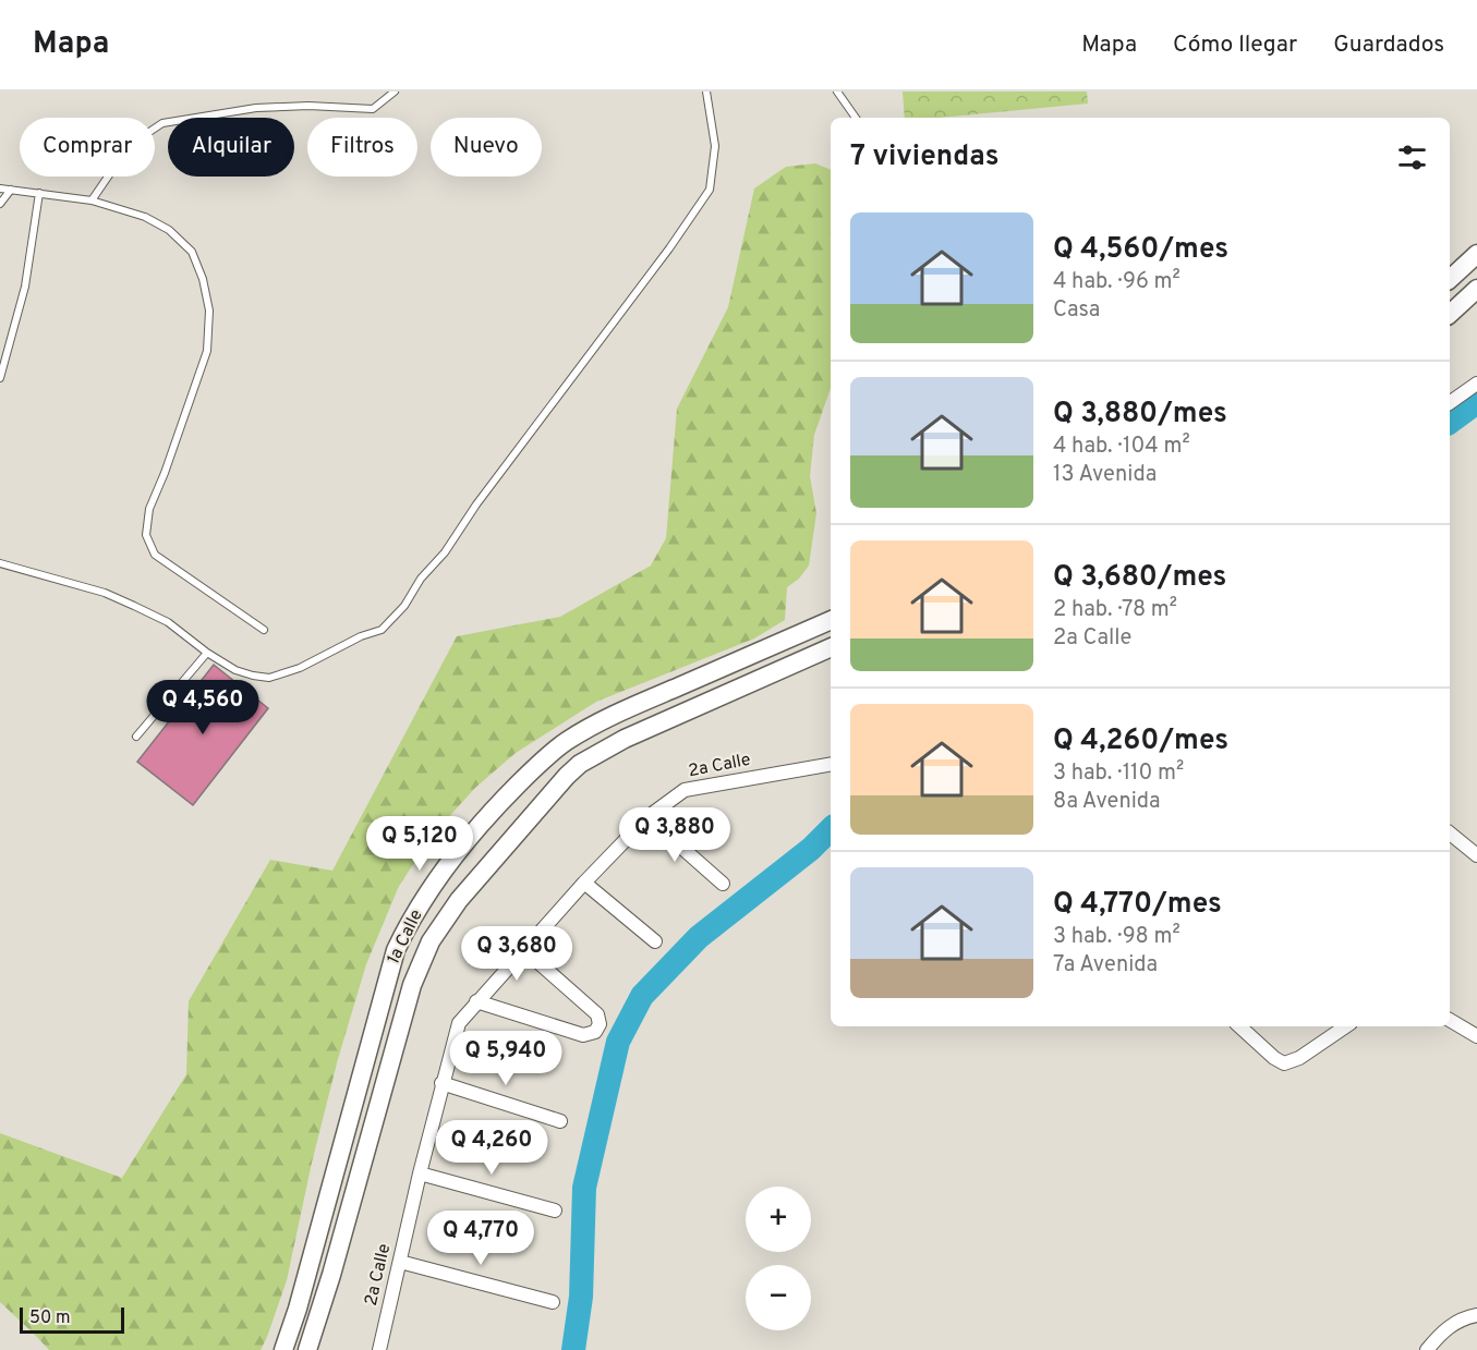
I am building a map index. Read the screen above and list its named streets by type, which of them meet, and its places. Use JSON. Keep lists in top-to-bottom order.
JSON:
{
  "streets": {
    "main road": ["1a Calle"],
    "street": ["2a Calle"]
  },
  "scale_bar": "50 m",
  "page": {
    "header": "Mapa",
    "nav": ["Mapa", "Cómo llegar", "Guardados"],
    "chip": [
      "Comprar",
      "Alquilar",
      "Filtros",
      "Nuevo"
    ],
    "heading": "7 viviendas",
    "list": [
      {
        "name": "Q 4,560/mes",
        "note": "4 hab. · 96 m² · Casa"
      },
      {
        "name": "Q 3,880/mes",
        "note": "4 hab. · 104 m² · 13 Avenida"
      },
      {
        "name": "Q 3,680/mes",
        "note": "2 hab. · 78 m² · 2a Calle"
      },
      {
        "name": "Q 4,260/mes",
        "note": "3 hab. · 110 m² · 8a Avenida"
      },
      {
        "name": "Q 4,770/mes",
        "note": "3 hab. · 98 m² · 7a Avenida"
      }
    ],
    "price": [
      "Q 4,560",
      "Q 3,880",
      "Q 5,120",
      "Q 3,680",
      "Q 5,940",
      "Q 4,260",
      "Q 4,770"
    ],
    "map_buttons": ["+", "−"],
    "scale": "50 m"
  }
}
